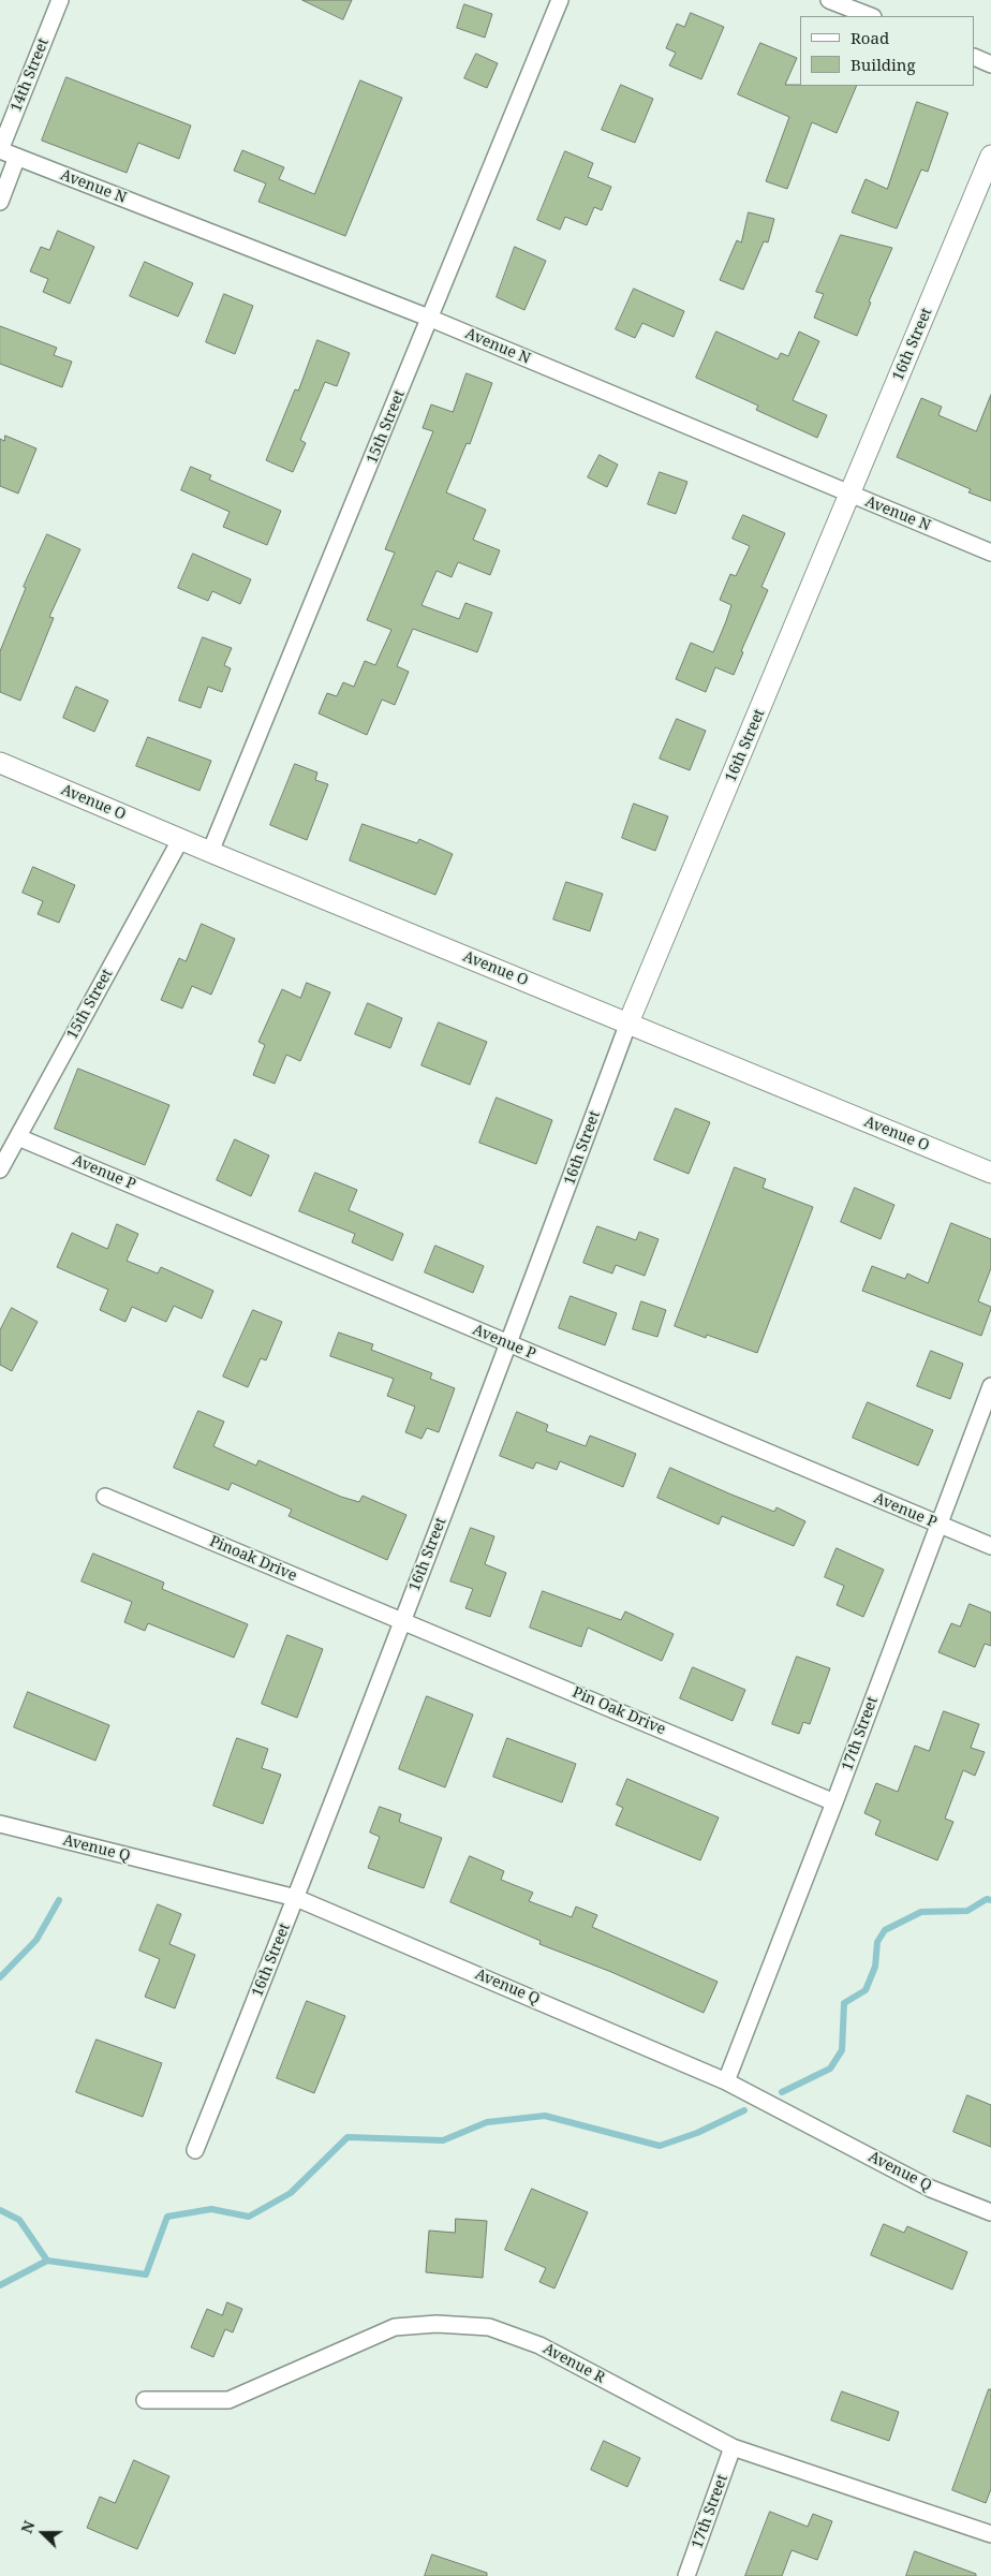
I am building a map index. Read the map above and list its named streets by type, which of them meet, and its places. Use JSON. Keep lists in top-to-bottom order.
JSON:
{
  "streets": {
    "street": [
      "14th Street",
      "Avenue N",
      "16th Street",
      "15th Street",
      "Avenue O",
      "Avenue P",
      "Pinoak Drive",
      "Pin Oak Drive",
      "17th Street",
      "Avenue Q",
      "Avenue R"
    ]
  },
  "crossings": [
    ["14th Street", "Avenue N"],
    ["Avenue N", "16th Street"],
    ["Avenue N", "15th Street"],
    ["16th Street", "Avenue O"],
    ["16th Street", "Avenue P"],
    ["16th Street", "Pinoak Drive"],
    ["16th Street", "Pin Oak Drive"],
    ["16th Street", "Avenue Q"],
    ["15th Street", "Avenue O"],
    ["15th Street", "Avenue P"],
    ["Avenue P", "17th Street"],
    ["Pinoak Drive", "Pin Oak Drive"],
    ["Pin Oak Drive", "17th Street"],
    ["17th Street", "Avenue Q"],
    ["17th Street", "Avenue R"]
  ],
  "legend": ["Road", "Building"],
  "north": "left"
}
